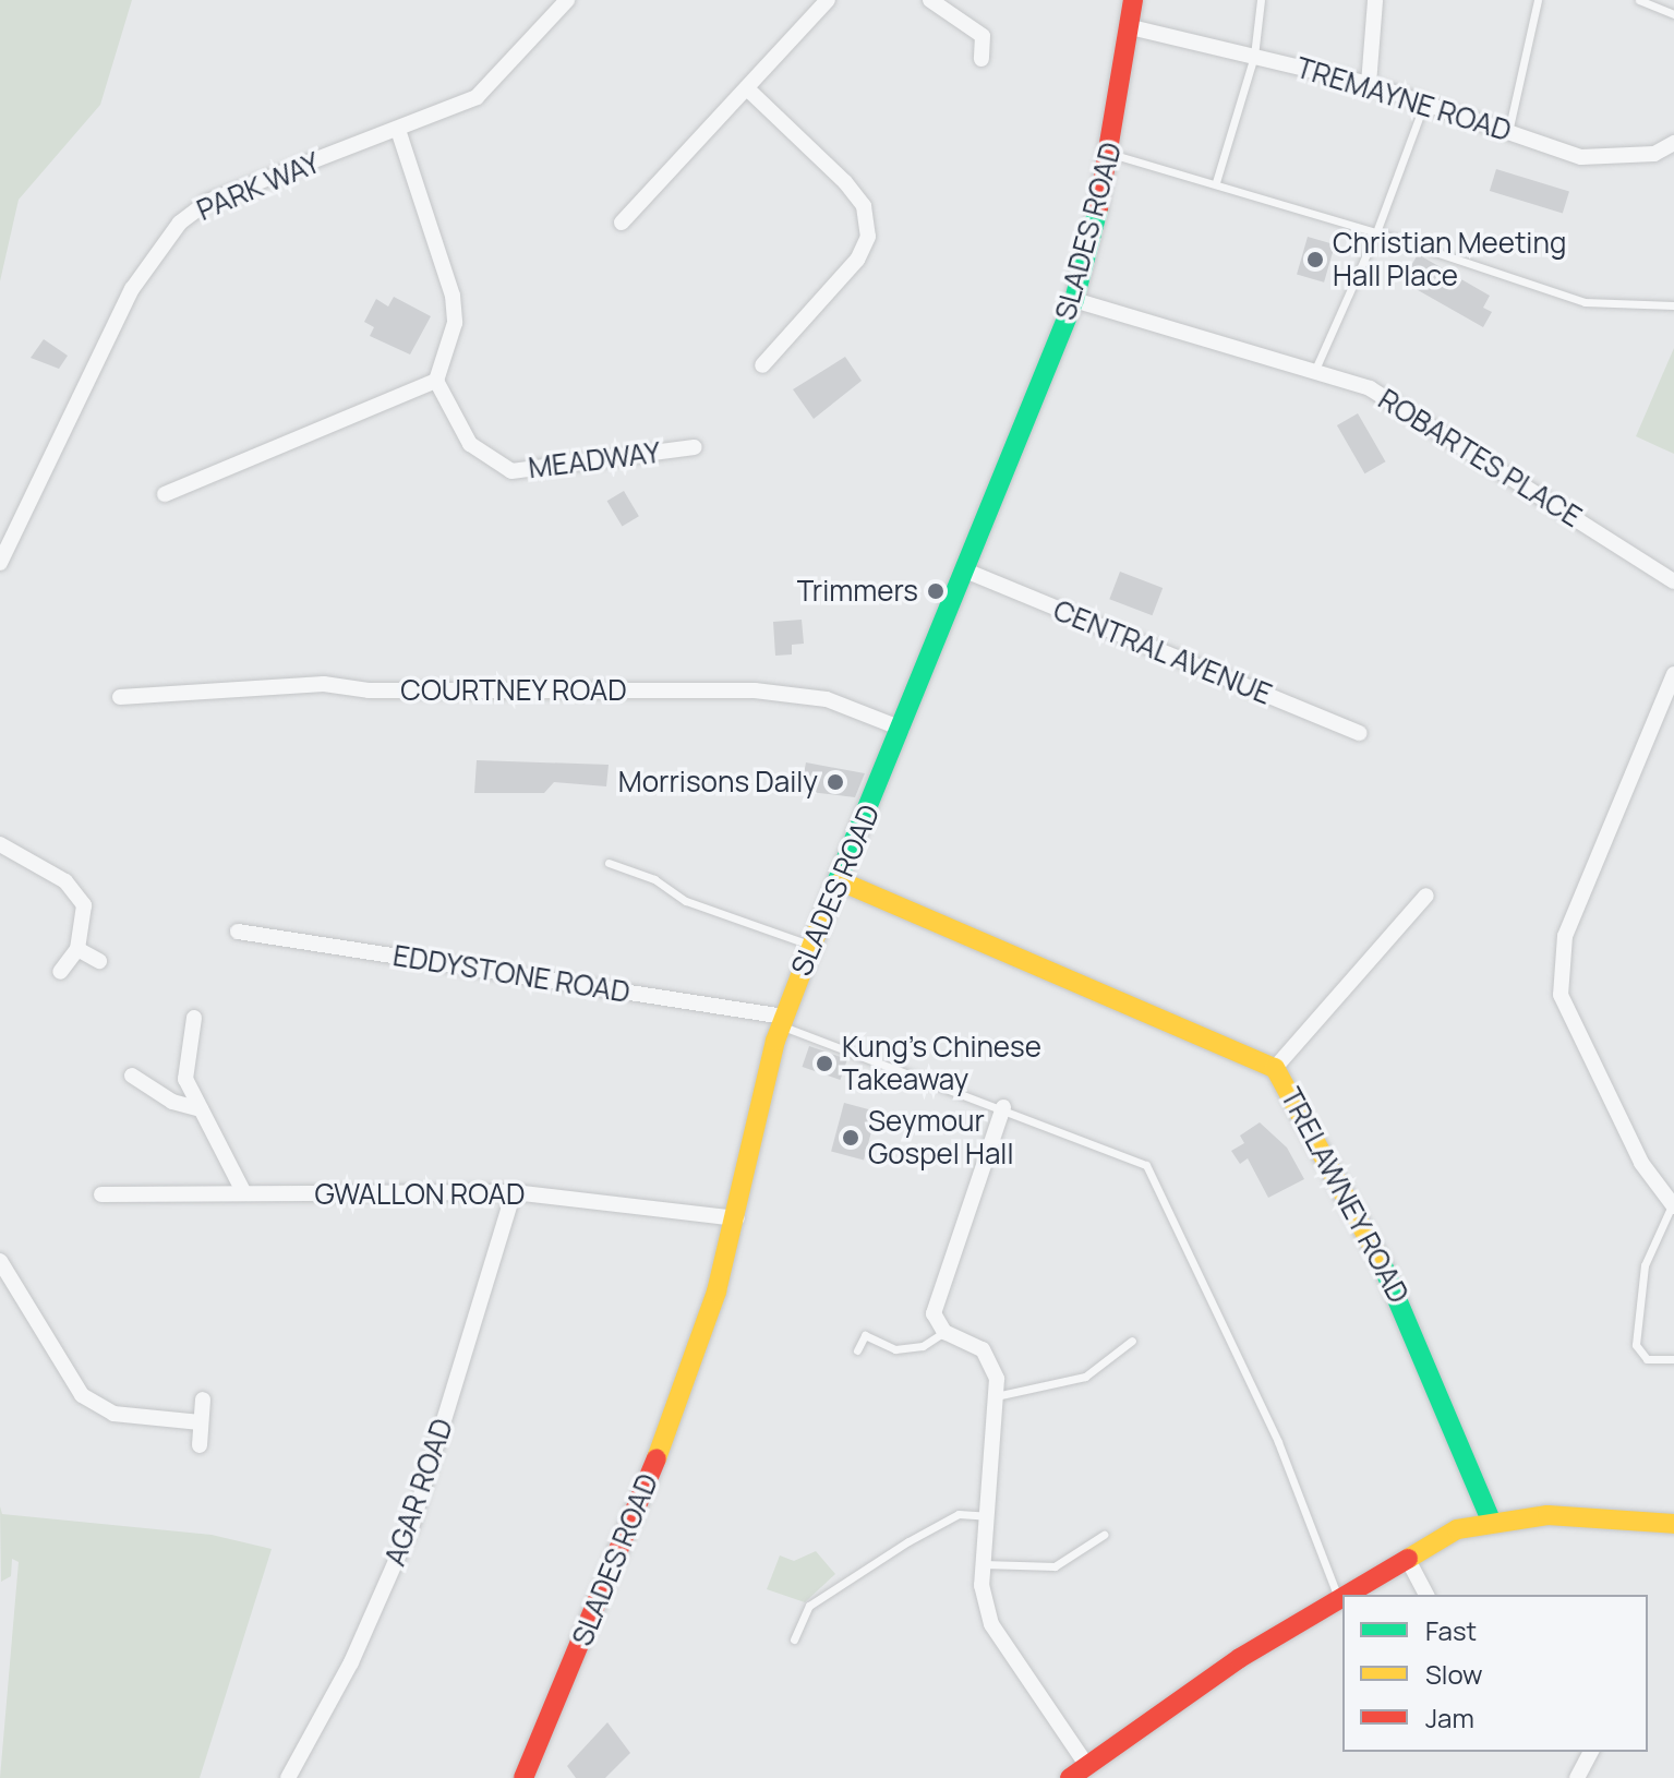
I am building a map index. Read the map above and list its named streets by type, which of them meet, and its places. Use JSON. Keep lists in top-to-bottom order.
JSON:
{
  "streets": {
    "street": [
      "TREMAYNE ROAD",
      "PARK WAY",
      "SLADES ROAD",
      "ROBARTES PLACE",
      "MEADWAY",
      "CENTRAL AVENUE",
      "COURTNEY ROAD",
      "EDDYSTONE ROAD",
      "GWALLON ROAD",
      "TRELAWNEY ROAD",
      "AGAR ROAD"
    ]
  },
  "crossings": [
    ["TREMAYNE ROAD", "SLADES ROAD"],
    ["SLADES ROAD", "ROBARTES PLACE"],
    ["SLADES ROAD", "CENTRAL AVENUE"],
    ["SLADES ROAD", "COURTNEY ROAD"],
    ["SLADES ROAD", "EDDYSTONE ROAD"],
    ["SLADES ROAD", "GWALLON ROAD"],
    ["SLADES ROAD", "TRELAWNEY ROAD"],
    ["GWALLON ROAD", "AGAR ROAD"]
  ],
  "places": [
    "Christian Meeting Hall Place",
    "Trimmers",
    "Morrisons Daily",
    "Kung's Chinese Takeaway",
    "Seymour Gospel Hall"
  ],
  "legend": ["Fast", "Slow", "Jam"]
}
